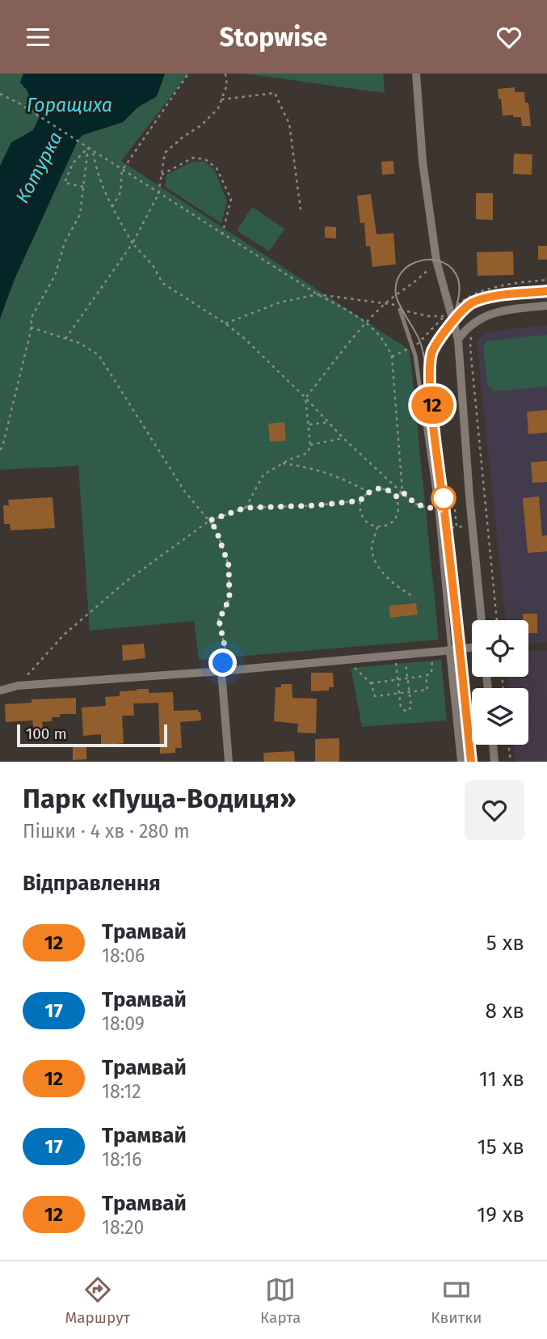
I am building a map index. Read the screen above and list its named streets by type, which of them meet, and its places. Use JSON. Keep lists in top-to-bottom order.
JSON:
{
  "water": ["Горащиха", "Котурка"],
  "lines": ["tram line 12"],
  "scale_bar": "100 m",
  "page": {
    "header": "Stopwise",
    "on_map": "12",
    "scale": "100 m",
    "heading": [
      ["Парк «Пуща-Водиця»", "Пішки · 4 хв · 280 m"],
      "Відправлення"
    ],
    "list": [
      {
        "mark": "12",
        "name": "Трамвай",
        "note": "18:06",
        "value": "5 хв"
      },
      {
        "mark": "17",
        "name": "Трамвай",
        "note": "18:09",
        "value": "8 хв"
      },
      {
        "mark": "12",
        "name": "Трамвай",
        "note": "18:12",
        "value": "11 хв"
      },
      {
        "mark": "17",
        "name": "Трамвай",
        "note": "18:16",
        "value": "15 хв"
      },
      {
        "mark": "12",
        "name": "Трамвай",
        "note": "18:20",
        "value": "19 хв"
      }
    ],
    "tabs": ["Маршрут", "Карта", "Квитки"]
  }
}
